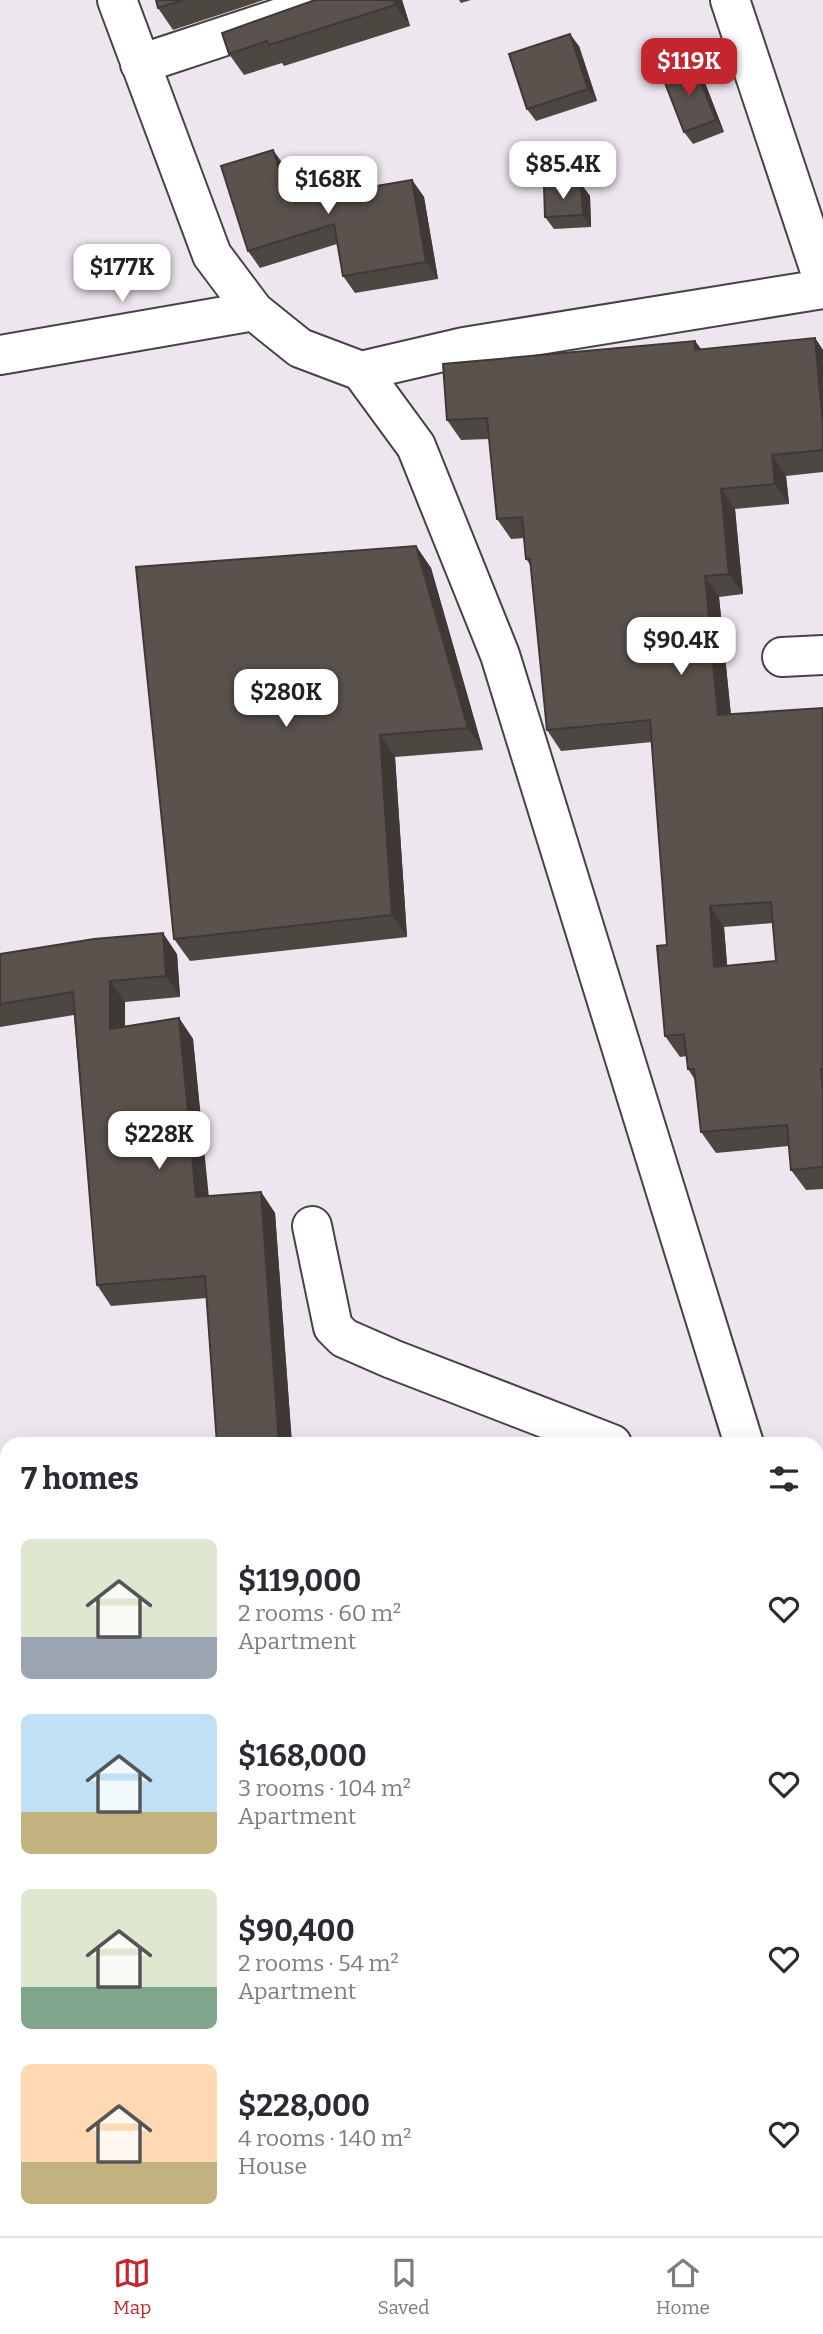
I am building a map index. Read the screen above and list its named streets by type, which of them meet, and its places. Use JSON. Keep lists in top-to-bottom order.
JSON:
{
  "page": {
    "price": [
      "$119K",
      "$85.4K",
      "$168K",
      "$177K",
      "$90.4K",
      "$280K",
      "$228K"
    ],
    "heading": "7 homes",
    "list": [
      {
        "name": "$119,000",
        "note": "2 rooms · 60 m² · Apartment"
      },
      {
        "name": "$168,000",
        "note": "3 rooms · 104 m² · Apartment"
      },
      {
        "name": "$90,400",
        "note": "2 rooms · 54 m² · Apartment"
      },
      {
        "name": "$228,000",
        "note": "4 rooms · 140 m² · House"
      }
    ],
    "tabs": ["Map", "Saved", "Home"]
  }
}
